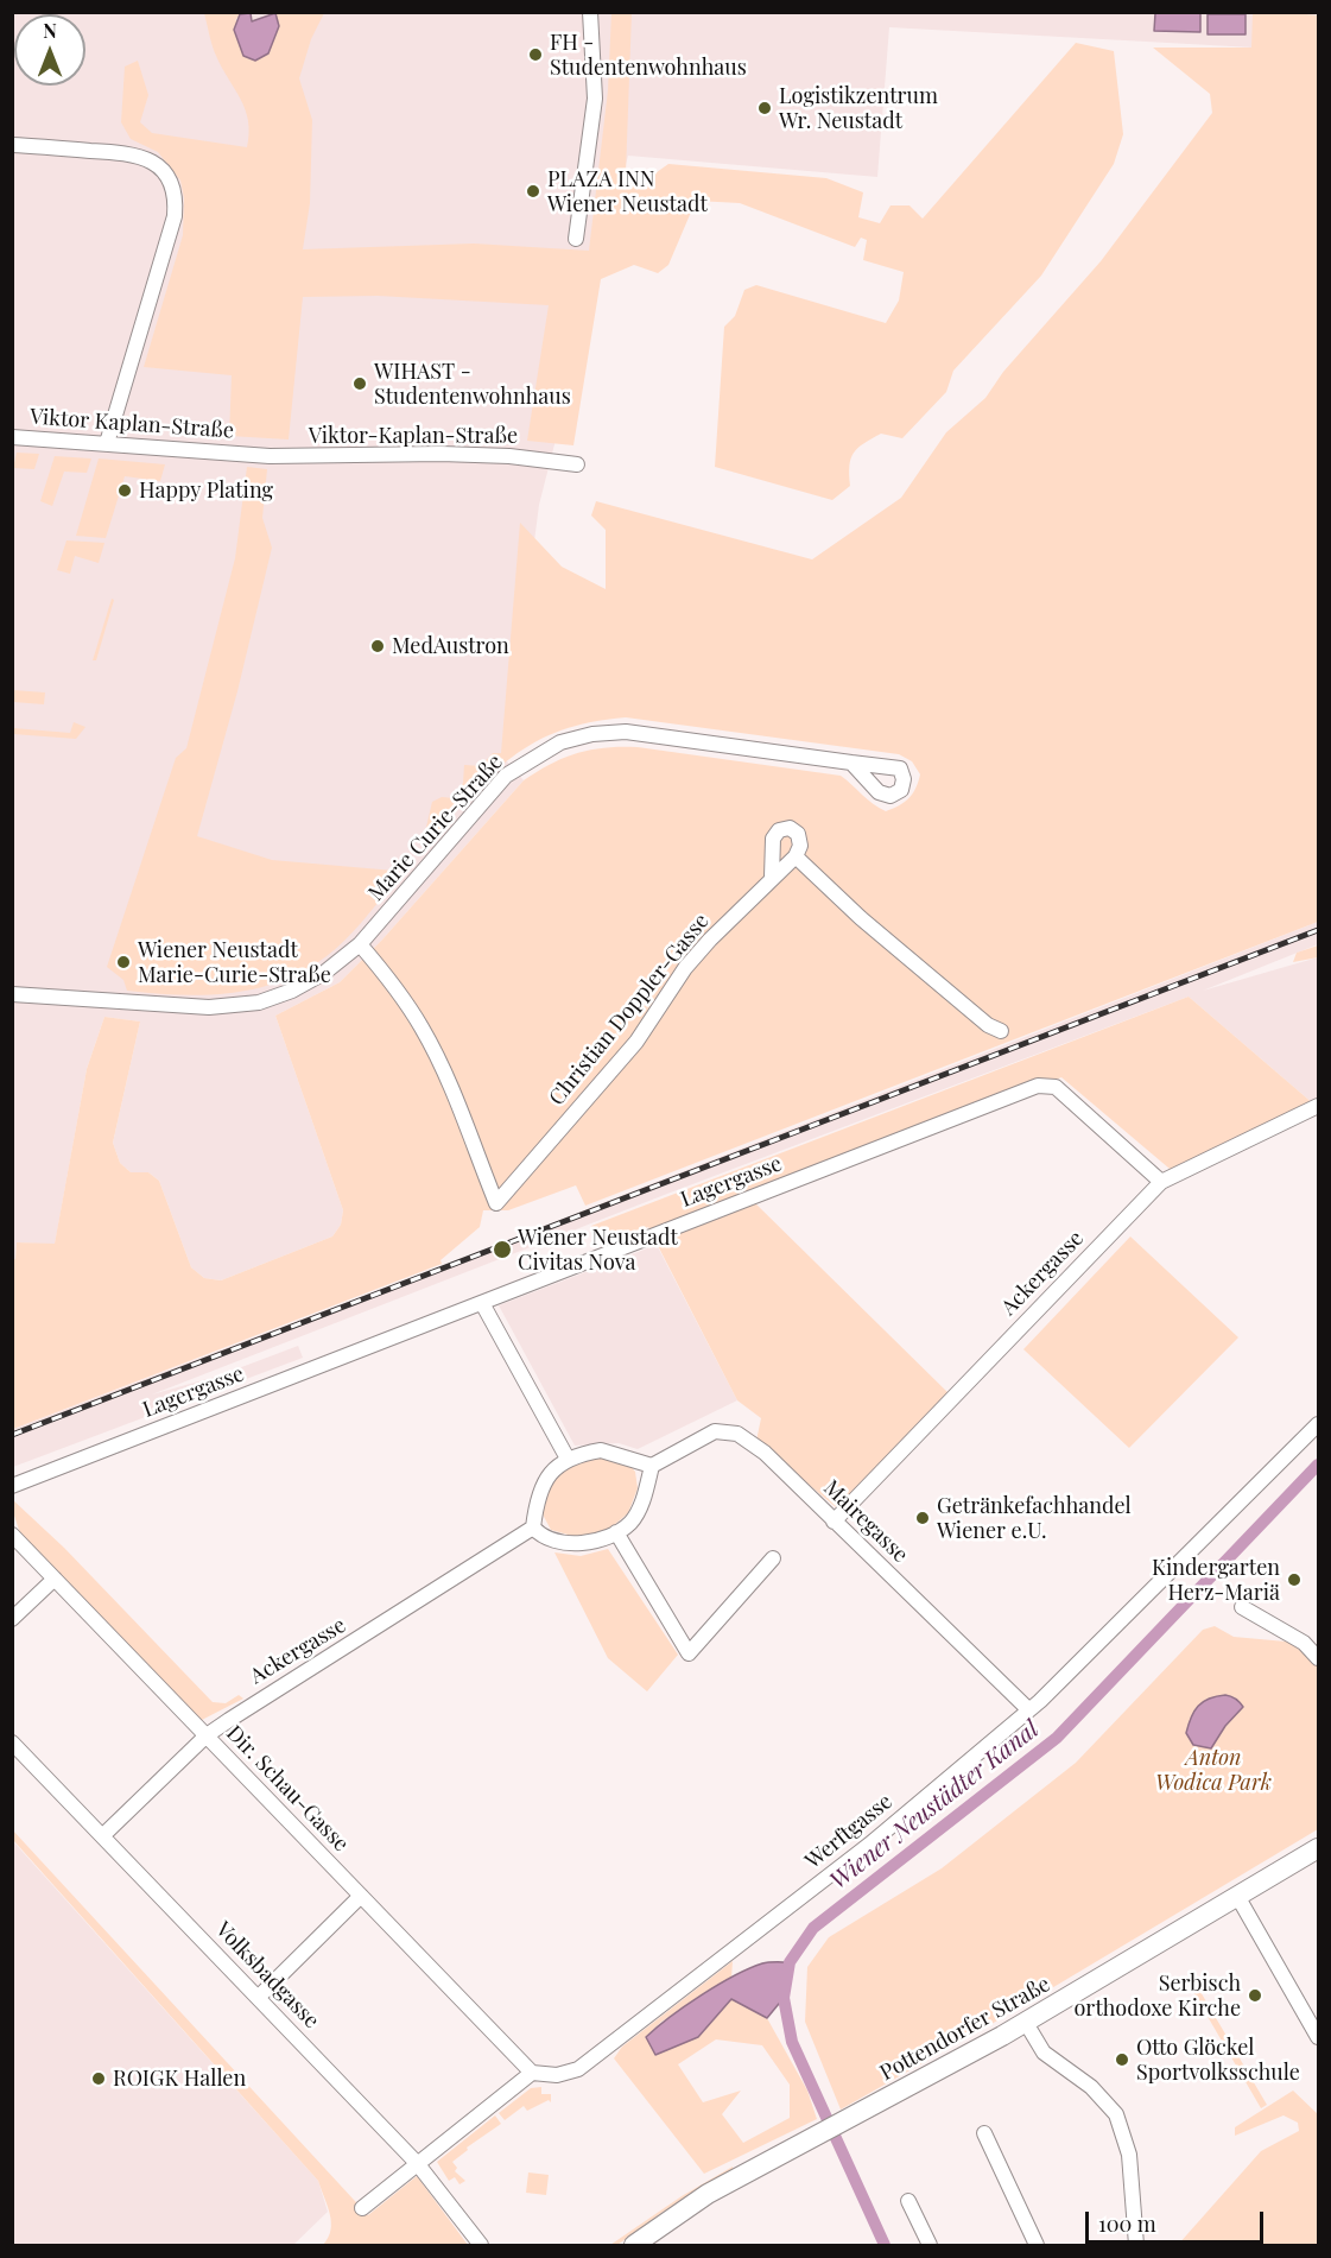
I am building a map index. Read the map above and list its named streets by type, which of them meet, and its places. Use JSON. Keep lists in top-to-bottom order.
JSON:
{
  "streets": {
    "main road": ["Pottendorfer Straße"],
    "street": [
      "Viktor Kaplan-Straße",
      "Viktor-Kaplan-Straße",
      "Marie Curie-Straße",
      "Christian Doppler-Gasse",
      "Lagergasse",
      "Ackergasse",
      "Mairegasse",
      "Dir. Schau-Gasse",
      "Werftgasse",
      "Volksbadgasse"
    ]
  },
  "crossings": [
    ["Viktor Kaplan-Straße", "Viktor-Kaplan-Straße"],
    ["Marie Curie-Straße", "Christian Doppler-Gasse"],
    ["Lagergasse", "Ackergasse"],
    ["Ackergasse", "Mairegasse"],
    ["Ackergasse", "Dir. Schau-Gasse"],
    ["Ackergasse", "Volksbadgasse"],
    ["Mairegasse", "Werftgasse"],
    ["Dir. Schau-Gasse", "Werftgasse"]
  ],
  "water": ["Wiener Neustädter Kanal"],
  "parks": ["Anton Wodica Park"],
  "places": [
    "FH - Studentenwohnhaus",
    "Logistikzentrum Wr. Neustadt",
    "PLAZA INN Wiener Neustadt",
    "WIHAST - Studentenwohnhaus",
    "Happy Plating",
    "MedAustron",
    "Wiener Neustadt Marie-Curie-Straße",
    "Wiener Neustadt Civitas Nova",
    "Getränkefachhandel Wiener e.U.",
    "Kindergarten Herz-Mariä",
    "Serbisch orthodoxe Kirche",
    "Otto Glöckel Sportvolksschule",
    "ROIGK Hallen"
  ],
  "scale_bar": "100 m",
  "north": "top"
}
